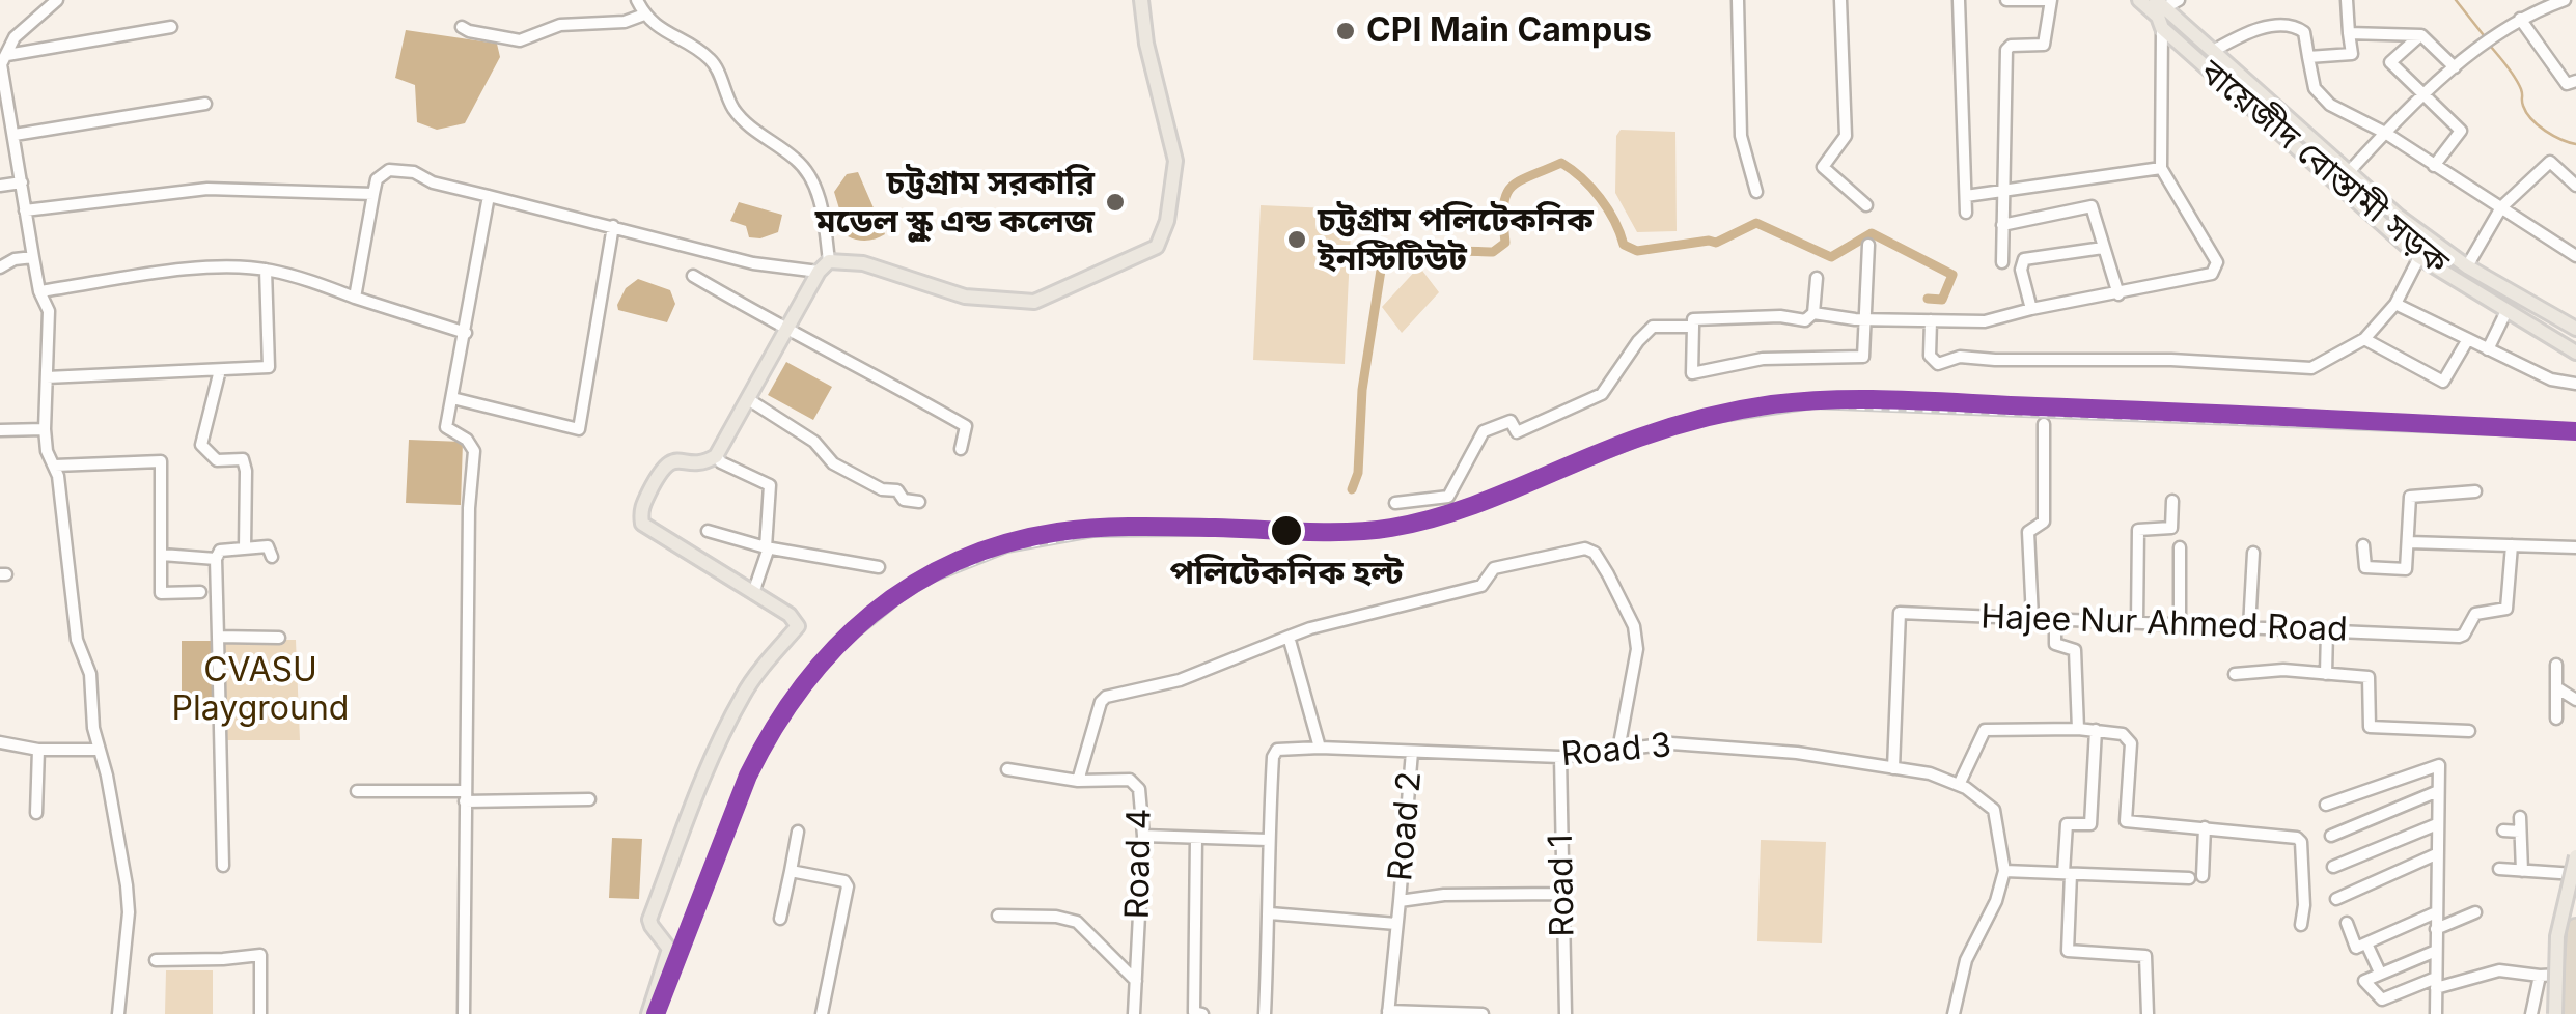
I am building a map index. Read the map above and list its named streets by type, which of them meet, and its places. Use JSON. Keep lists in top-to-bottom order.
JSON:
{
  "streets": {
    "main road": ["বায়েজীদ বোস্তামী সড়ক"],
    "street": [
      "Hajee Nur Ahmed Road",
      "Road 3",
      "Road 2",
      "Road 4",
      "Road 1"
    ]
  },
  "crossings": [
    ["Hajee Nur Ahmed Road", "Road 3"],
    ["Road 3", "Road 2"],
    ["Road 3", "Road 1"],
    ["Road 2", "Road 1"]
  ],
  "parks": ["CVASU Playground"],
  "places": [
    "CPI Main Campus",
    "চট্টগ্রাম সরকারি মডেল স্কুল এন্ড কলেজ",
    "চট্টগ্রাম পলিটেকনিক ইনস্টিটিউট",
    "পলিটেকনিক হল্ট"
  ]
}
